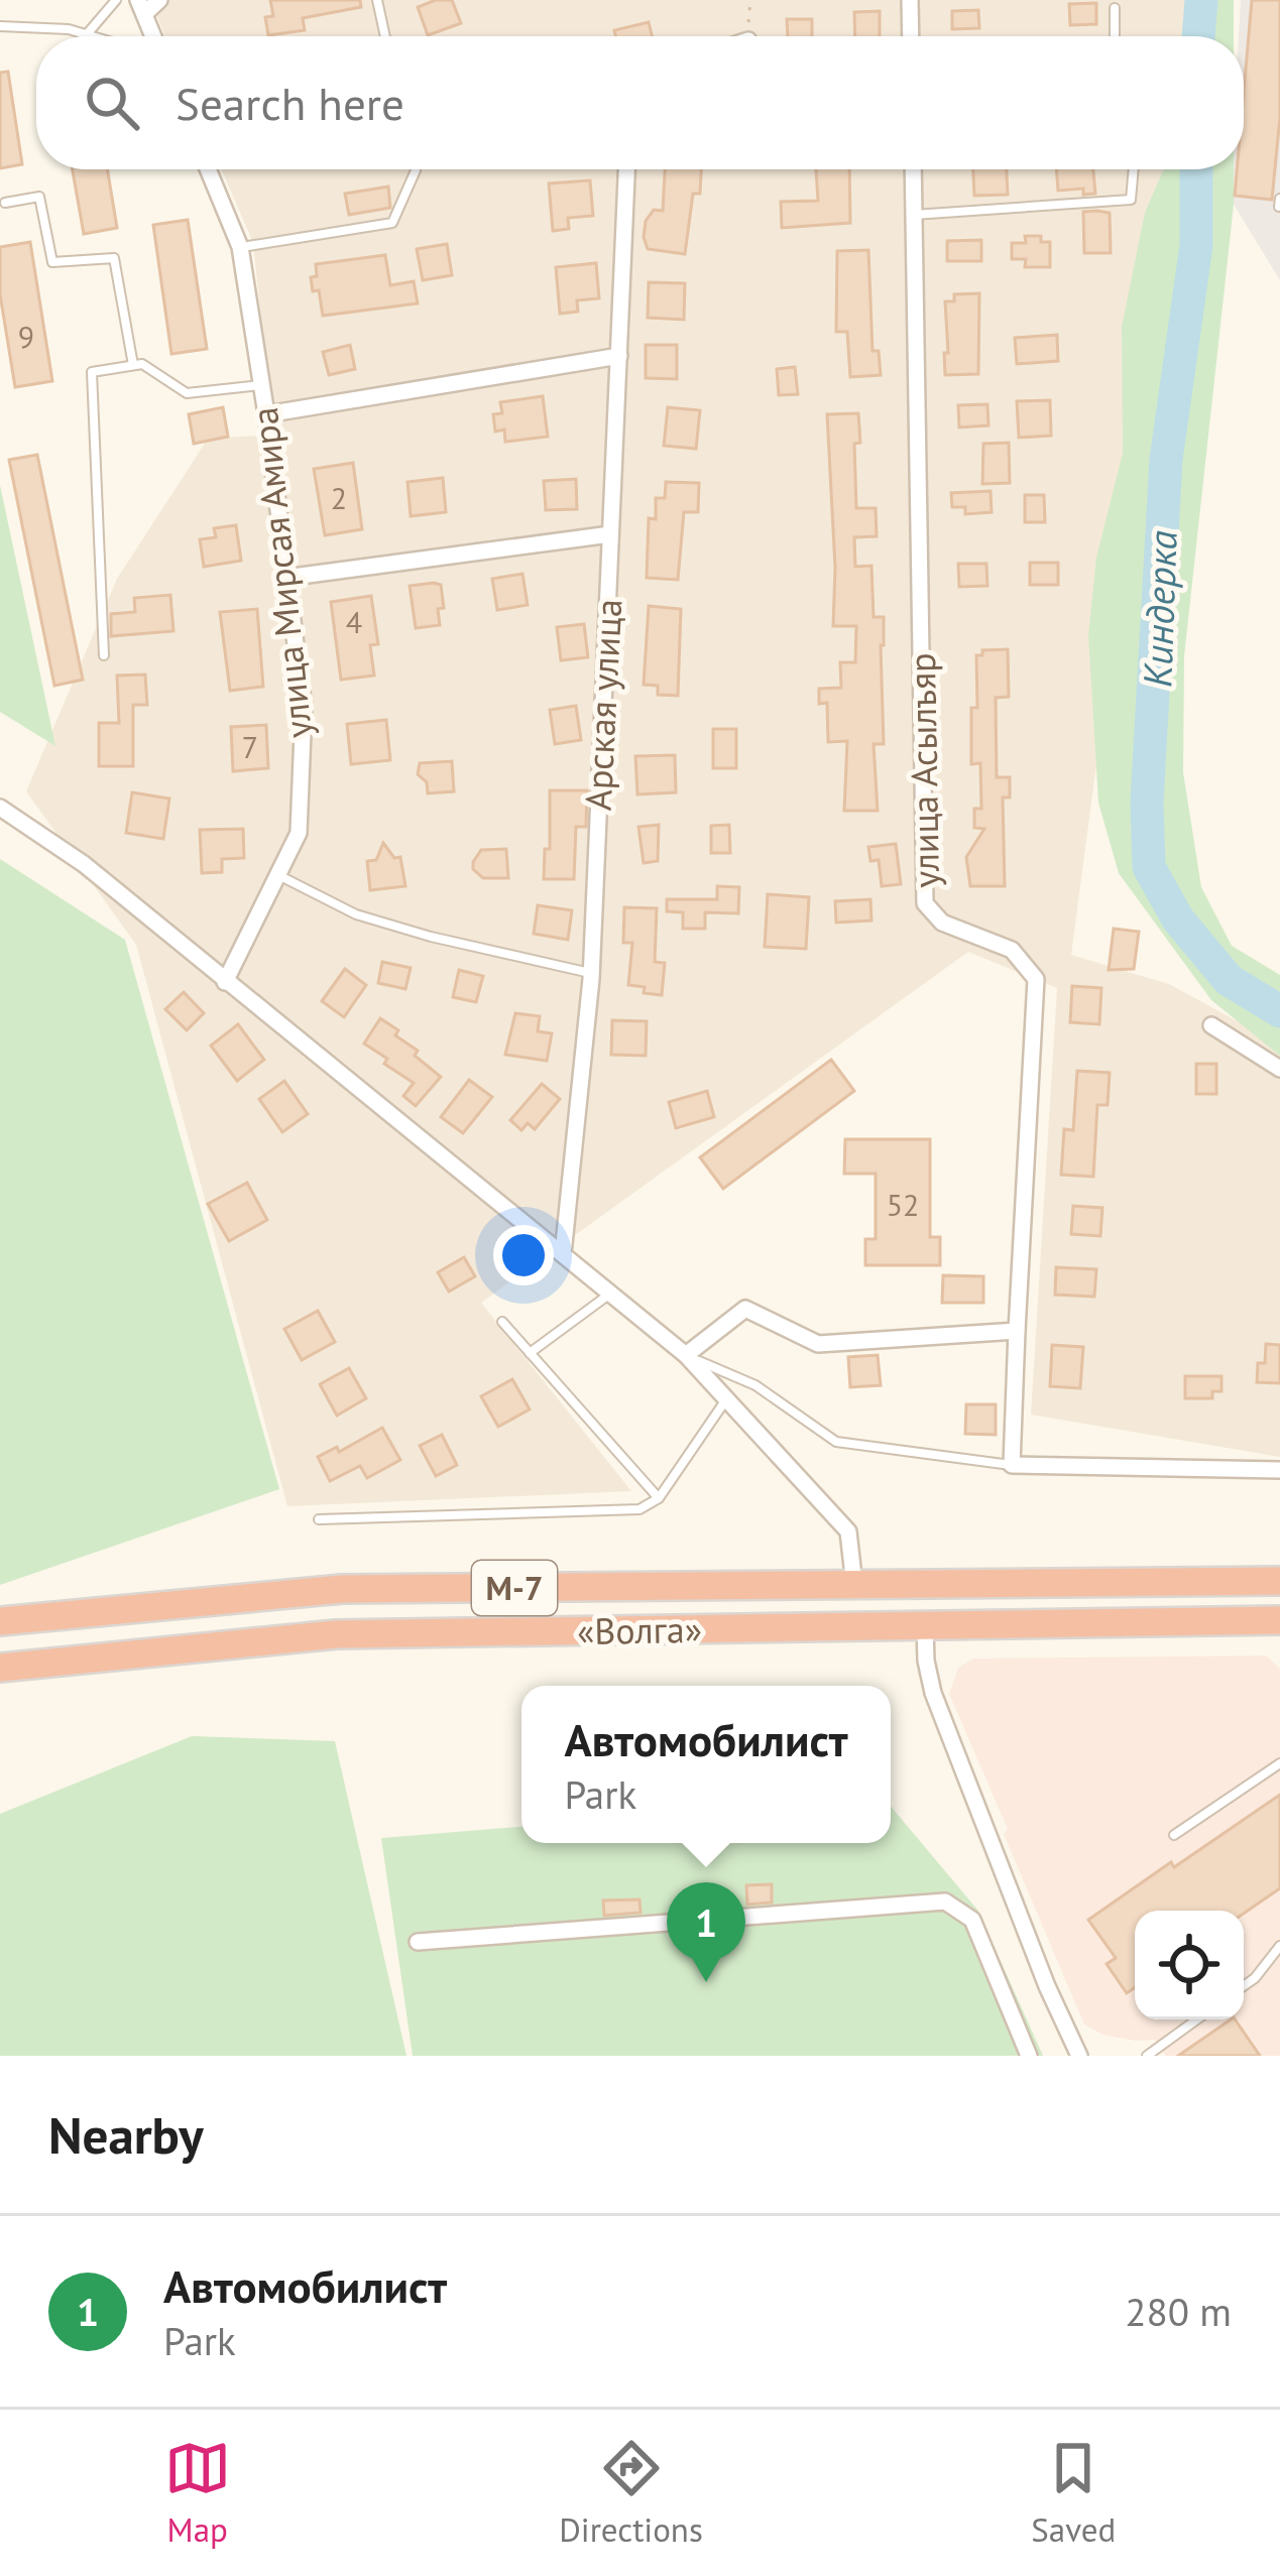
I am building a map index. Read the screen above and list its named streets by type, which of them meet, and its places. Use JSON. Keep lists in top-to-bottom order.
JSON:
{
  "streets": {
    "highway": ["М-7", "«Волга»"],
    "street": ["улица Мирсая Амира", "Арская улица", "улица Асылъяр"]
  },
  "water": ["Киндерка"],
  "house_numbers": [
    "9",
    "2",
    "4",
    "7",
    "52"
  ],
  "page": {
    "search": "Search here",
    "popup": ["Автомобилист", "Park"],
    "pins": "1",
    "heading": "Nearby",
    "list": [
      {
        "mark": "1",
        "name": "Автомобилист",
        "note": "Park",
        "value": "280 m"
      }
    ],
    "nav": ["Map", "Directions", "Saved"]
  }
}
